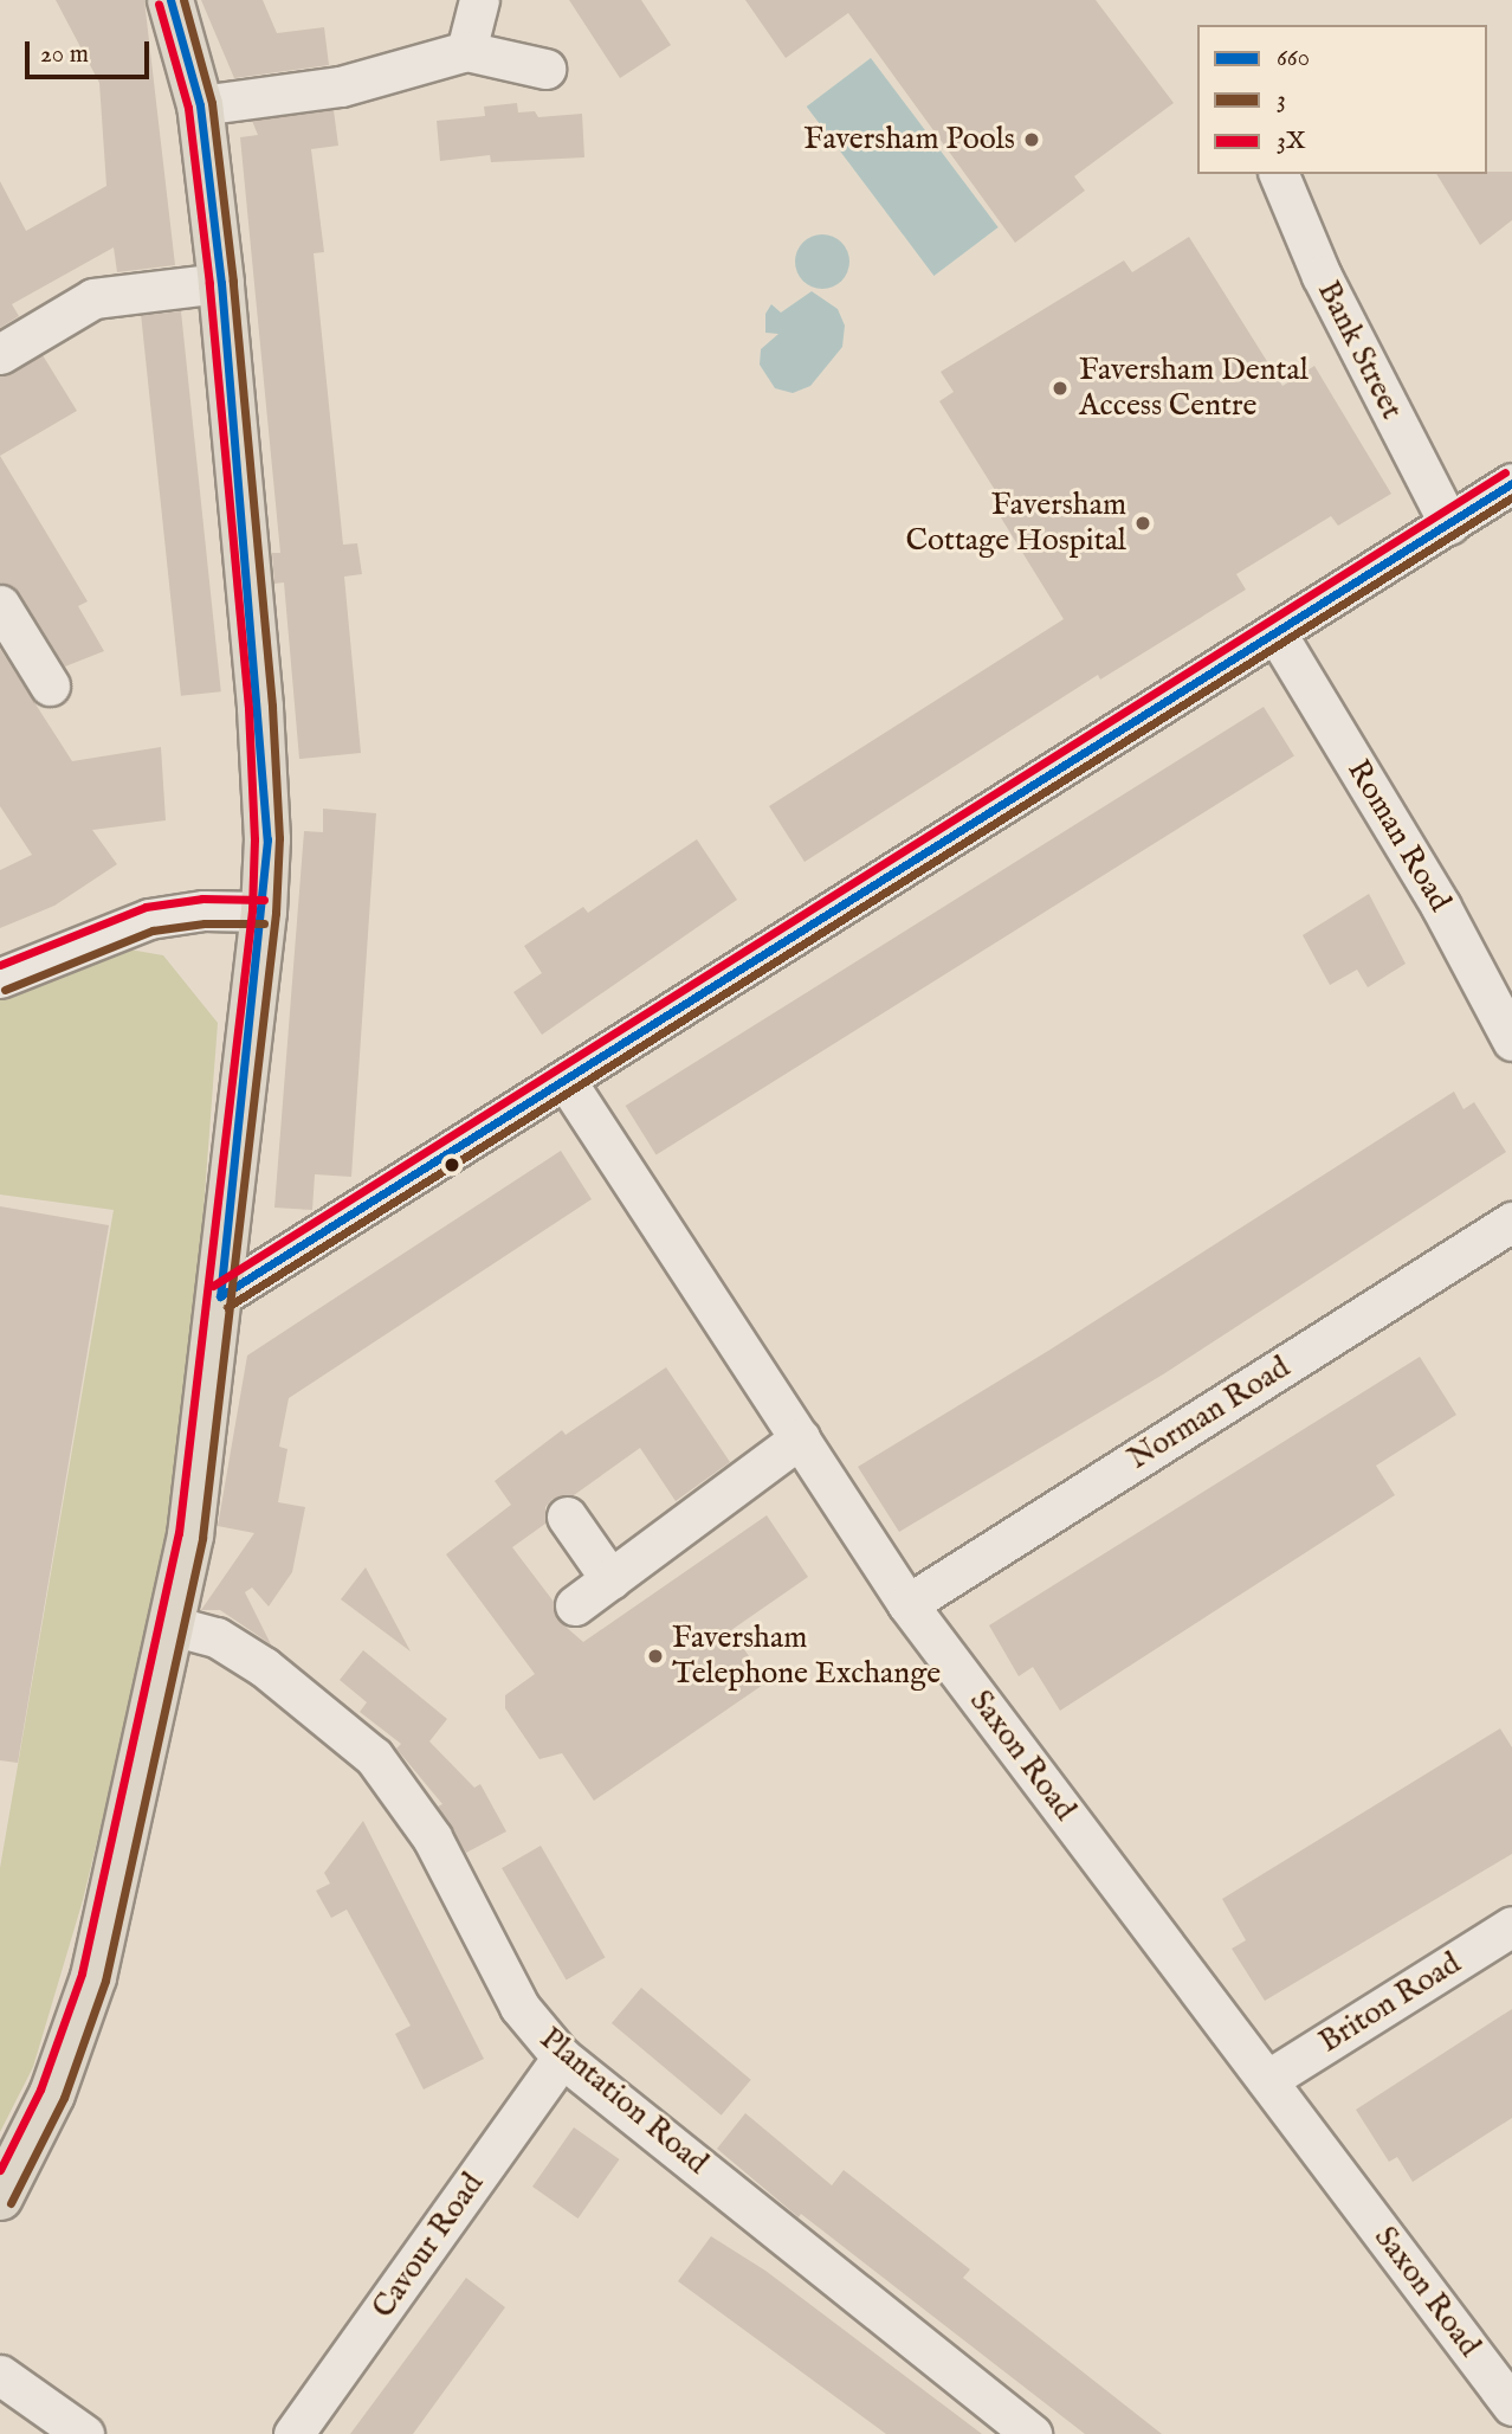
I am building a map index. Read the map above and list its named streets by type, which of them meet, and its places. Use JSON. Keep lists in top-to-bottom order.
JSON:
{
  "streets": {
    "street": [
      "Bank Street",
      "Roman Road",
      "Norman Road",
      "Saxon Road",
      "Briton Road",
      "Plantation Road",
      "Cavour Road"
    ]
  },
  "crossings": [
    ["Norman Road", "Saxon Road"],
    ["Saxon Road", "Briton Road"],
    ["Plantation Road", "Cavour Road"]
  ],
  "places": [
    "Faversham Pools",
    "Faversham Dental Access Centre",
    "Faversham Cottage Hospital",
    "Faversham Telephone Exchange"
  ],
  "lines": ["transit line 660", "transit line 3", "transit line 3X"],
  "legend": ["660", "3", "3X"],
  "scale_bar": "20 m"
}
